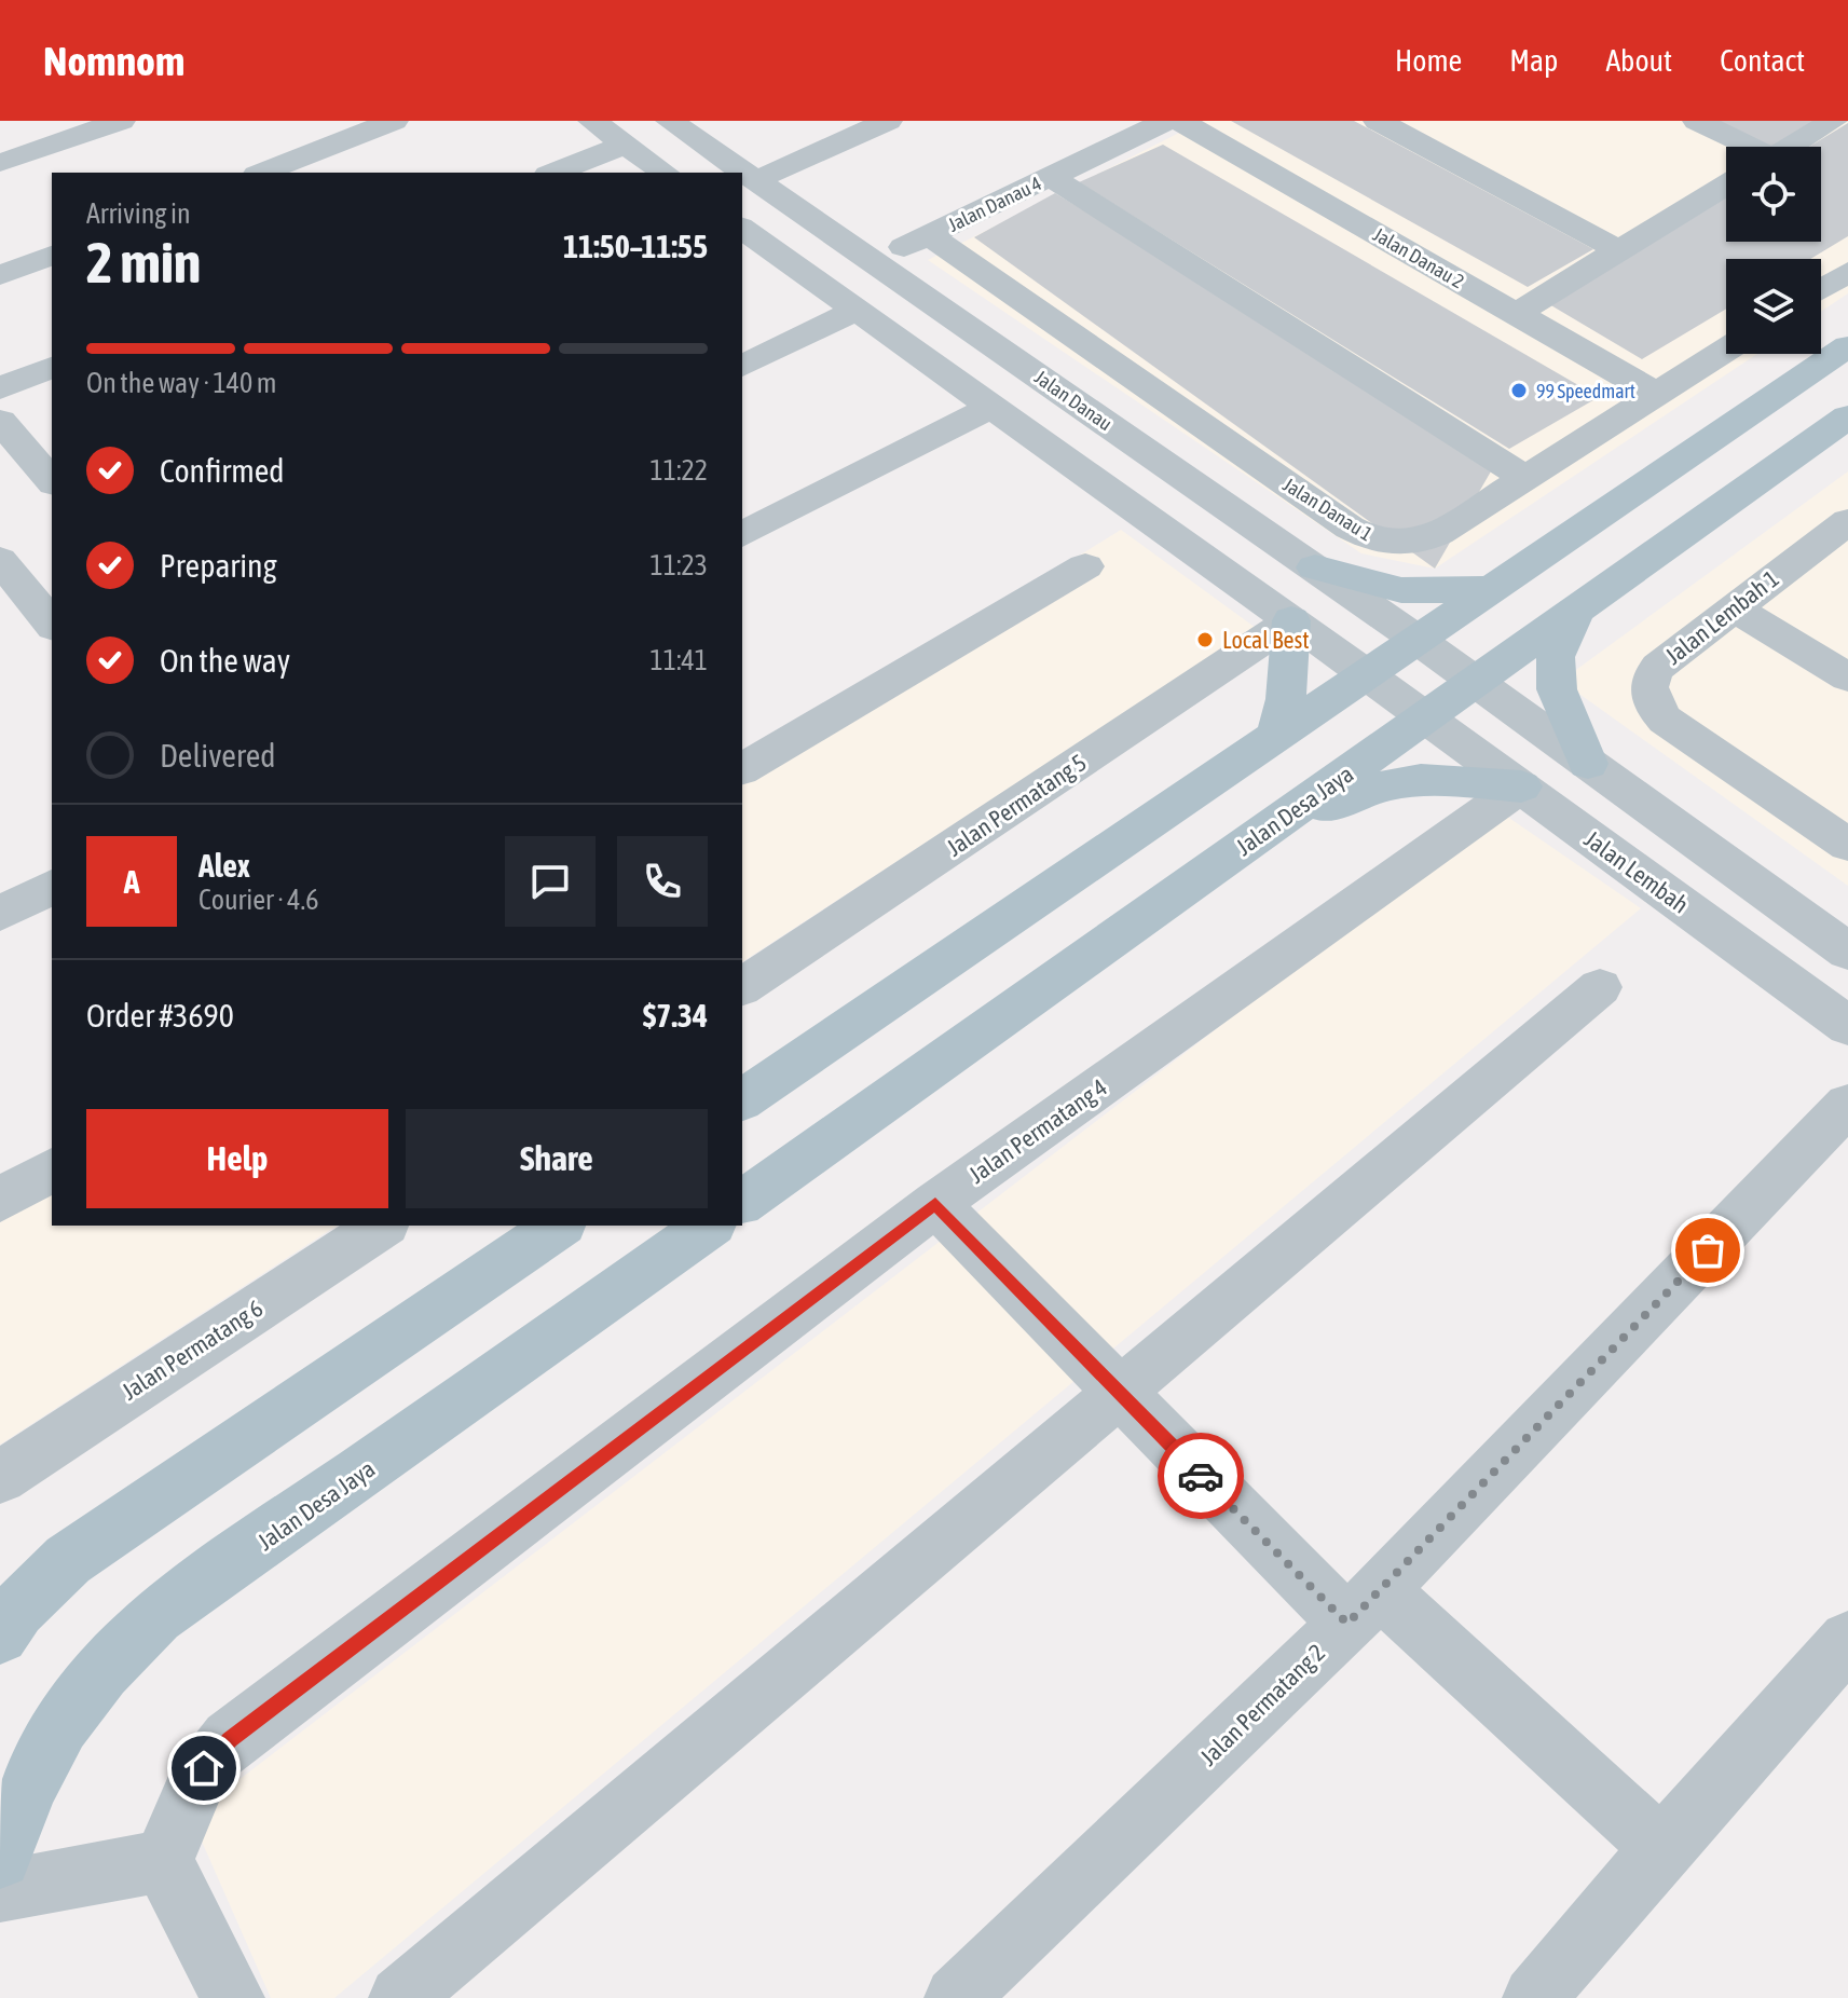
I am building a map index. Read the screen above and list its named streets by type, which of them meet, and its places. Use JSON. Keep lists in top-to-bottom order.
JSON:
{
  "streets": {
    "main road": ["Jalan Desa Jaya"],
    "street": [
      "Jalan Danau 4",
      "Jalan Danau 2",
      "Jalan Danau",
      "Jalan Danau 1",
      "Jalan Lembah 1",
      "Jalan Permatang 5",
      "Jalan Lembah",
      "Jalan Permatang 4",
      "Jalan Permatang 6",
      "Jalan Permatang 2"
    ]
  },
  "crossings": [
    ["Jalan Danau 4", "Jalan Danau"],
    ["Jalan Danau 4", "Jalan Danau 1"],
    ["Jalan Danau 2", "Jalan Danau 1"],
    ["Jalan Danau", "Jalan Desa Jaya"],
    ["Jalan Desa Jaya", "Jalan Lembah"],
    ["Jalan Lembah", "Jalan Permatang 4"]
  ],
  "places": ["99 Speedmart", "Local Best"],
  "page": {
    "header": "Nomnom",
    "nav": [
      "Home",
      "Map",
      "About",
      "Contact"
    ],
    "heading": ["2 min", "Arriving in", "11:50–11:55"],
    "panel": [
      "Alex",
      "Courier · 4.6",
      "Order #3690",
      "$7.34"
    ],
    "bar": "On the way · 140 m",
    "list": [
      ["Confirmed", "11:22"],
      ["Preparing", "11:23"],
      ["On the way", "11:41"],
      "Delivered"
    ],
    "round": "A",
    "buttons": ["Help", "Share"]
  }
}
